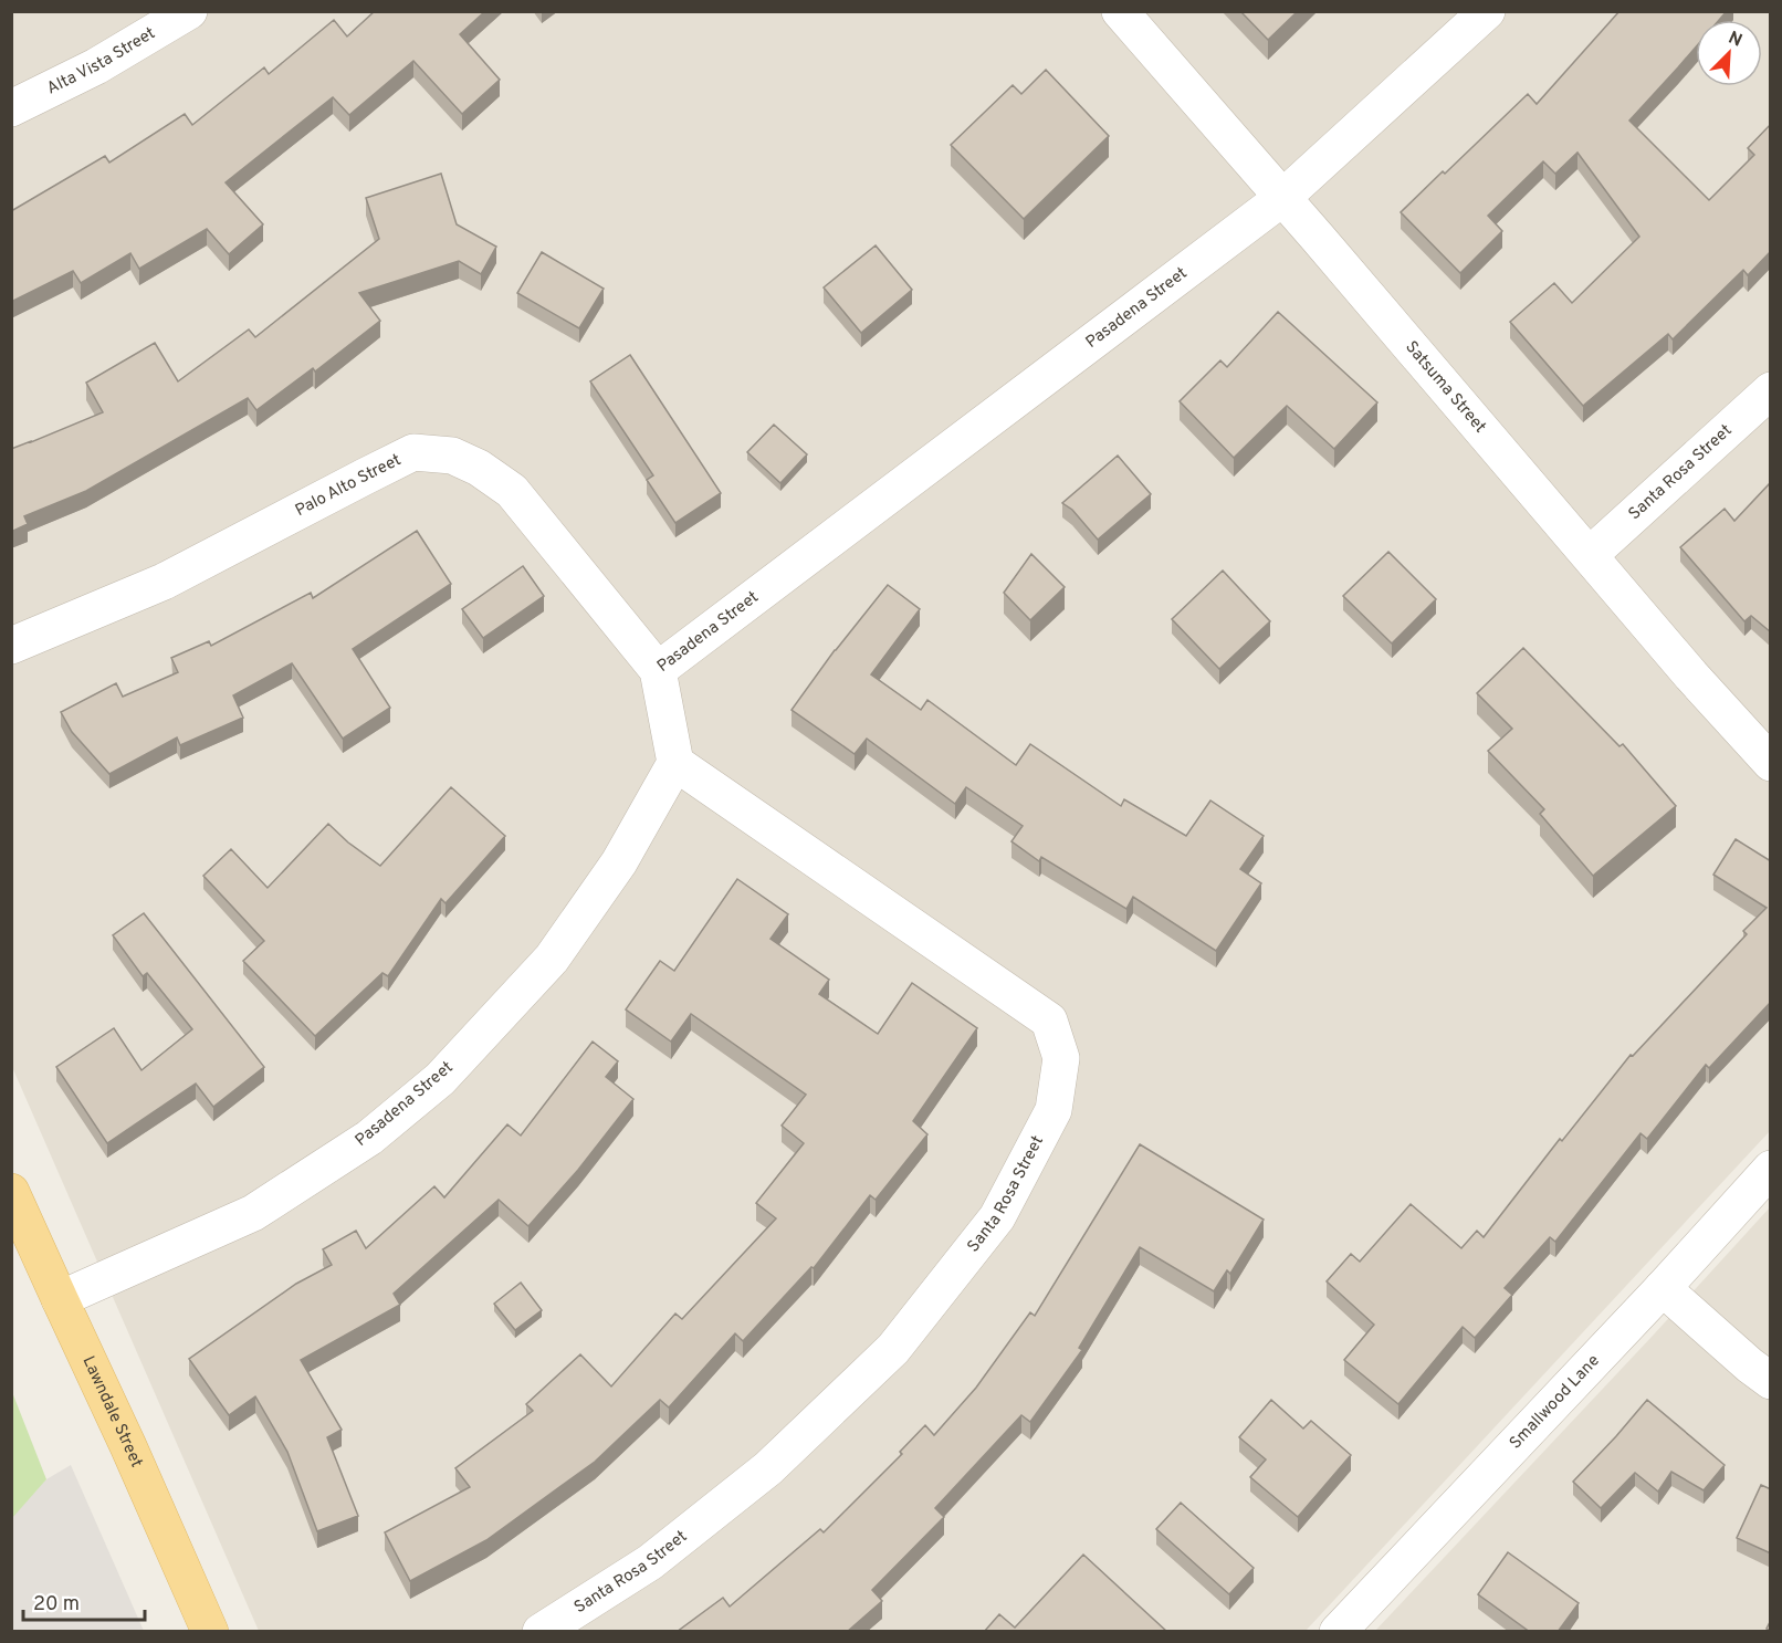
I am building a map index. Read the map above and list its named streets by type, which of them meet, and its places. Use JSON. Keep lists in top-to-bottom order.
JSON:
{
  "streets": {
    "main road": ["Lawndale Street"],
    "street": [
      "Alta Vista Street",
      "Pasadena Street",
      "Satsuma Street",
      "Santa Rosa Street",
      "Palo Alto Street",
      "Smallwood Lane"
    ]
  },
  "crossings": [
    ["Pasadena Street", "Satsuma Street"],
    ["Pasadena Street", "Santa Rosa Street"],
    ["Pasadena Street", "Palo Alto Street"],
    ["Pasadena Street", "Lawndale Street"],
    ["Satsuma Street", "Santa Rosa Street"]
  ],
  "scale_bar": "20 m",
  "north": "top right"
}
